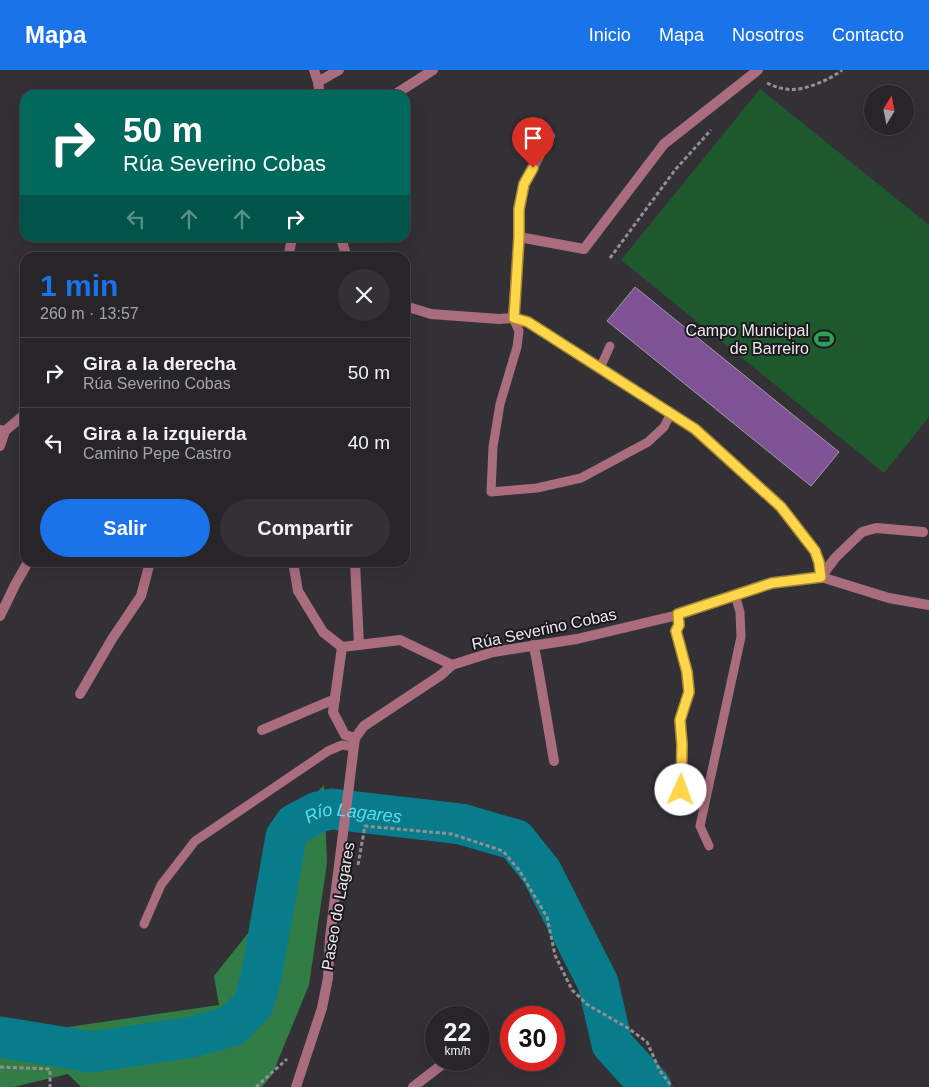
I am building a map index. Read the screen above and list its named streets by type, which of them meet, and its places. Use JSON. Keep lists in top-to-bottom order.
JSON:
{
  "streets": {
    "street": ["Rúa Severino Cobas"],
    "path": ["Paseo do Lagares"]
  },
  "water": ["Río Lagares"],
  "places": {
    "sports": ["Campo Municipal de Barreiro"]
  },
  "north": "top",
  "page": {
    "header": "Mapa",
    "nav": [
      "Inicio",
      "Mapa",
      "Nosotros",
      "Contacto"
    ],
    "turn": ["50 m", "Rúa Severino Cobas"],
    "heading": ["1 min", "260 m · 13:57"],
    "list": [
      {
        "name": "Gira a la derecha",
        "note": "Rúa Severino Cobas",
        "value": "50 m"
      },
      {
        "name": "Gira a la izquierda",
        "note": "Camino Pepe Castro",
        "value": "40 m"
      }
    ],
    "buttons": ["Salir", "Compartir"],
    "speed": "22 km/h",
    "limit": "30"
  }
}
